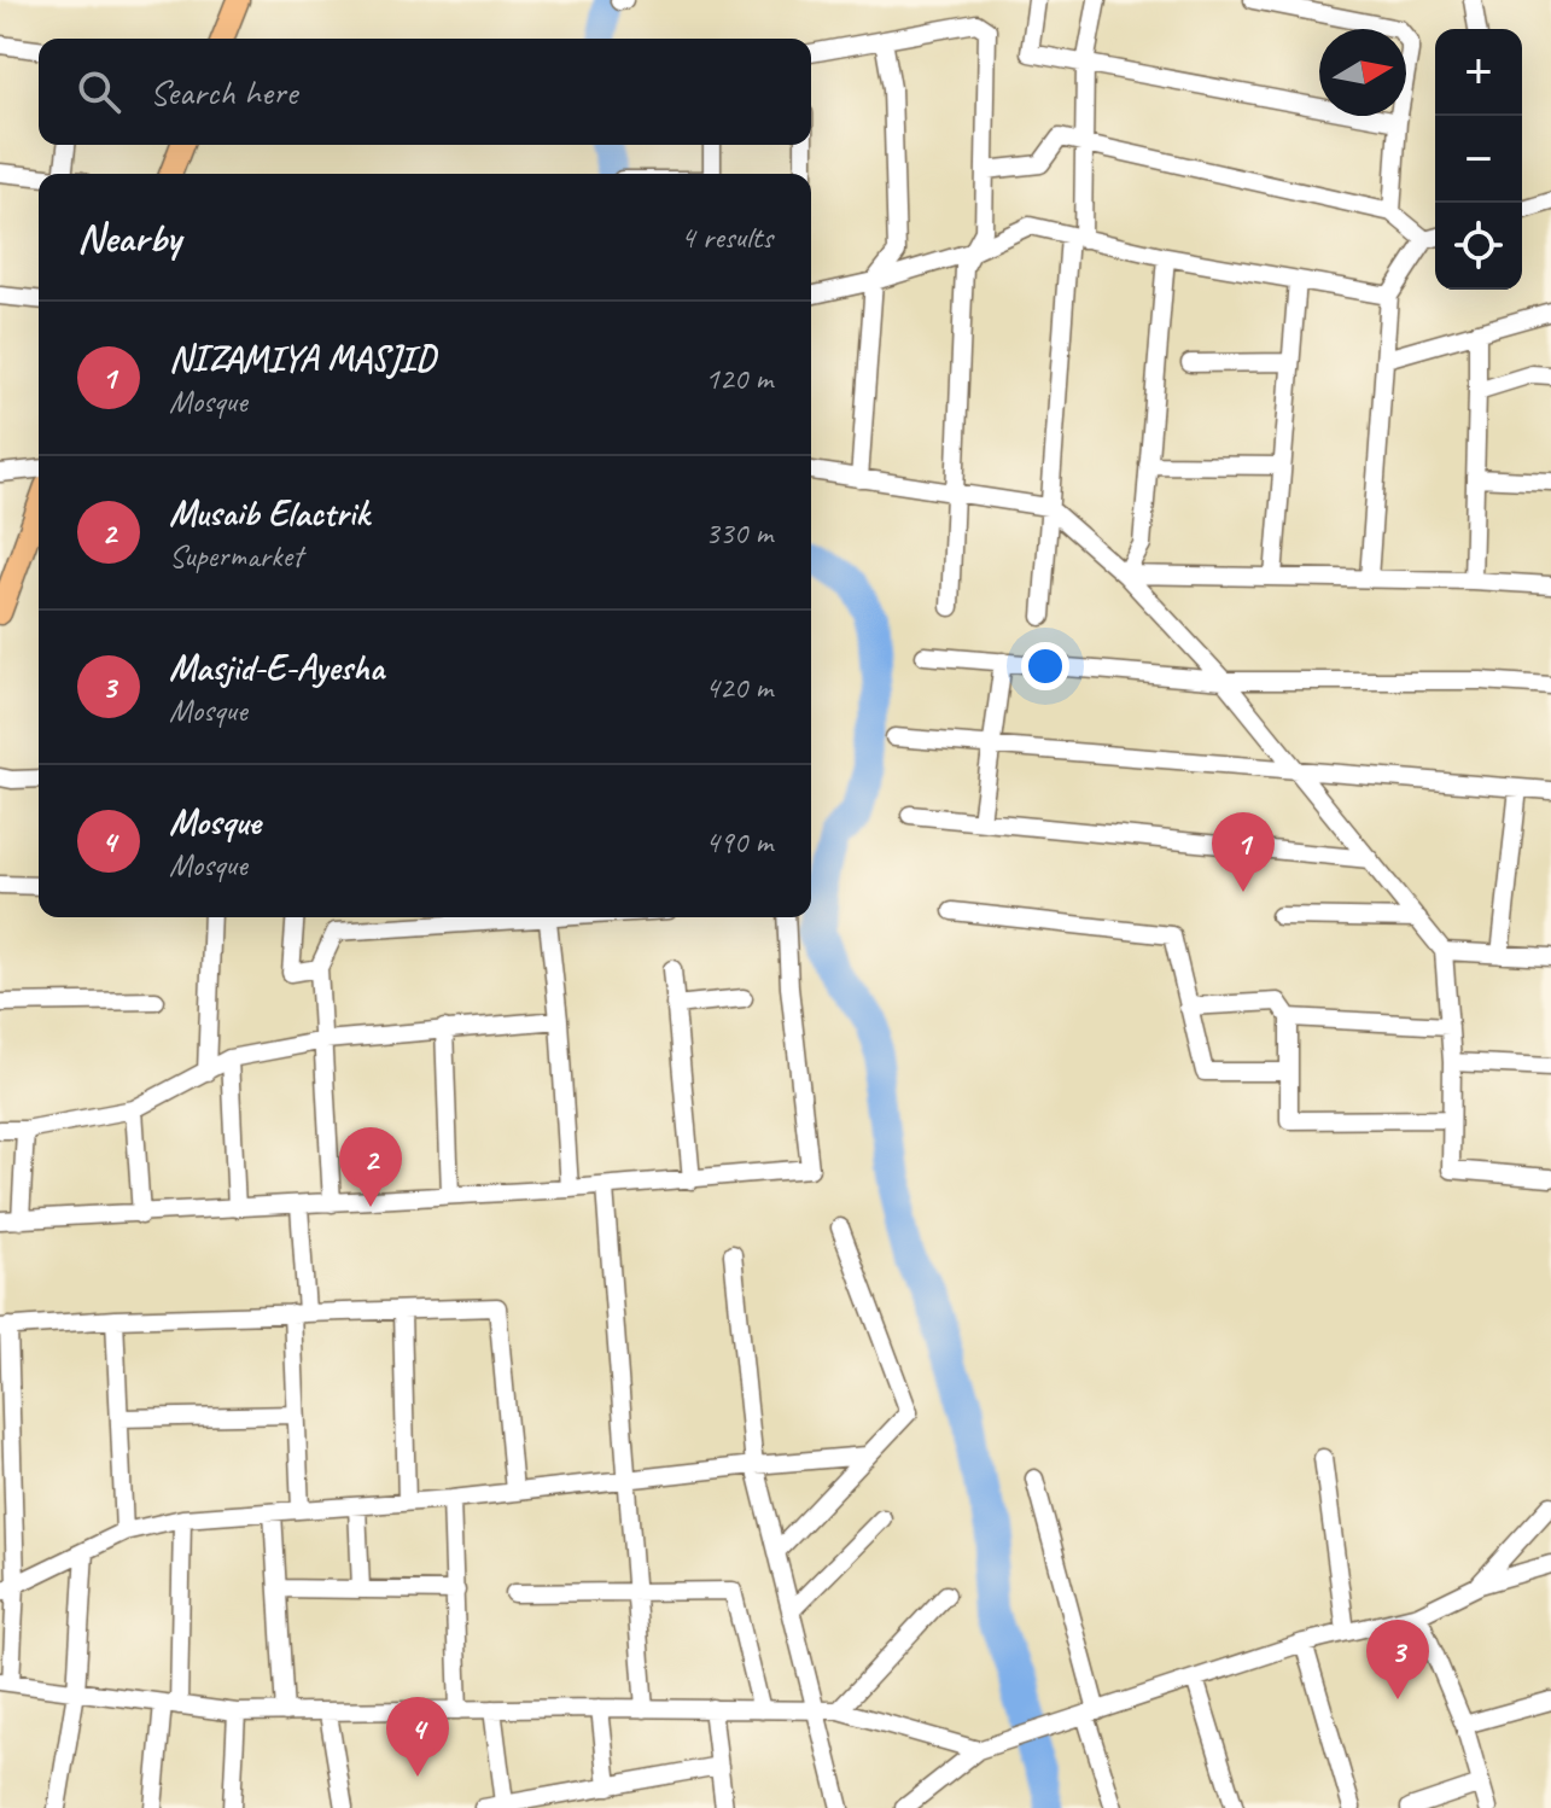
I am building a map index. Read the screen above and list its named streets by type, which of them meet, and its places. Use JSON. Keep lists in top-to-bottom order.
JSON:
{
  "north": "right",
  "page": {
    "map_buttons": ["+", "−"],
    "search": "Search here",
    "heading": ["Nearby", "4 results"],
    "list": [
      {
        "mark": "1",
        "name": "NIZAMIYA MASJID",
        "note": "Mosque",
        "value": "120 m"
      },
      {
        "mark": "2",
        "name": "Musaib Elactrik",
        "note": "Supermarket",
        "value": "330 m"
      },
      {
        "mark": "3",
        "name": "Masjid-E-Ayesha",
        "note": "Mosque",
        "value": "420 m"
      },
      {
        "mark": "4",
        "name": "Mosque",
        "note": "Mosque",
        "value": "490 m"
      }
    ],
    "pins": [
      "1",
      "2",
      "3",
      "4"
    ]
  }
}
